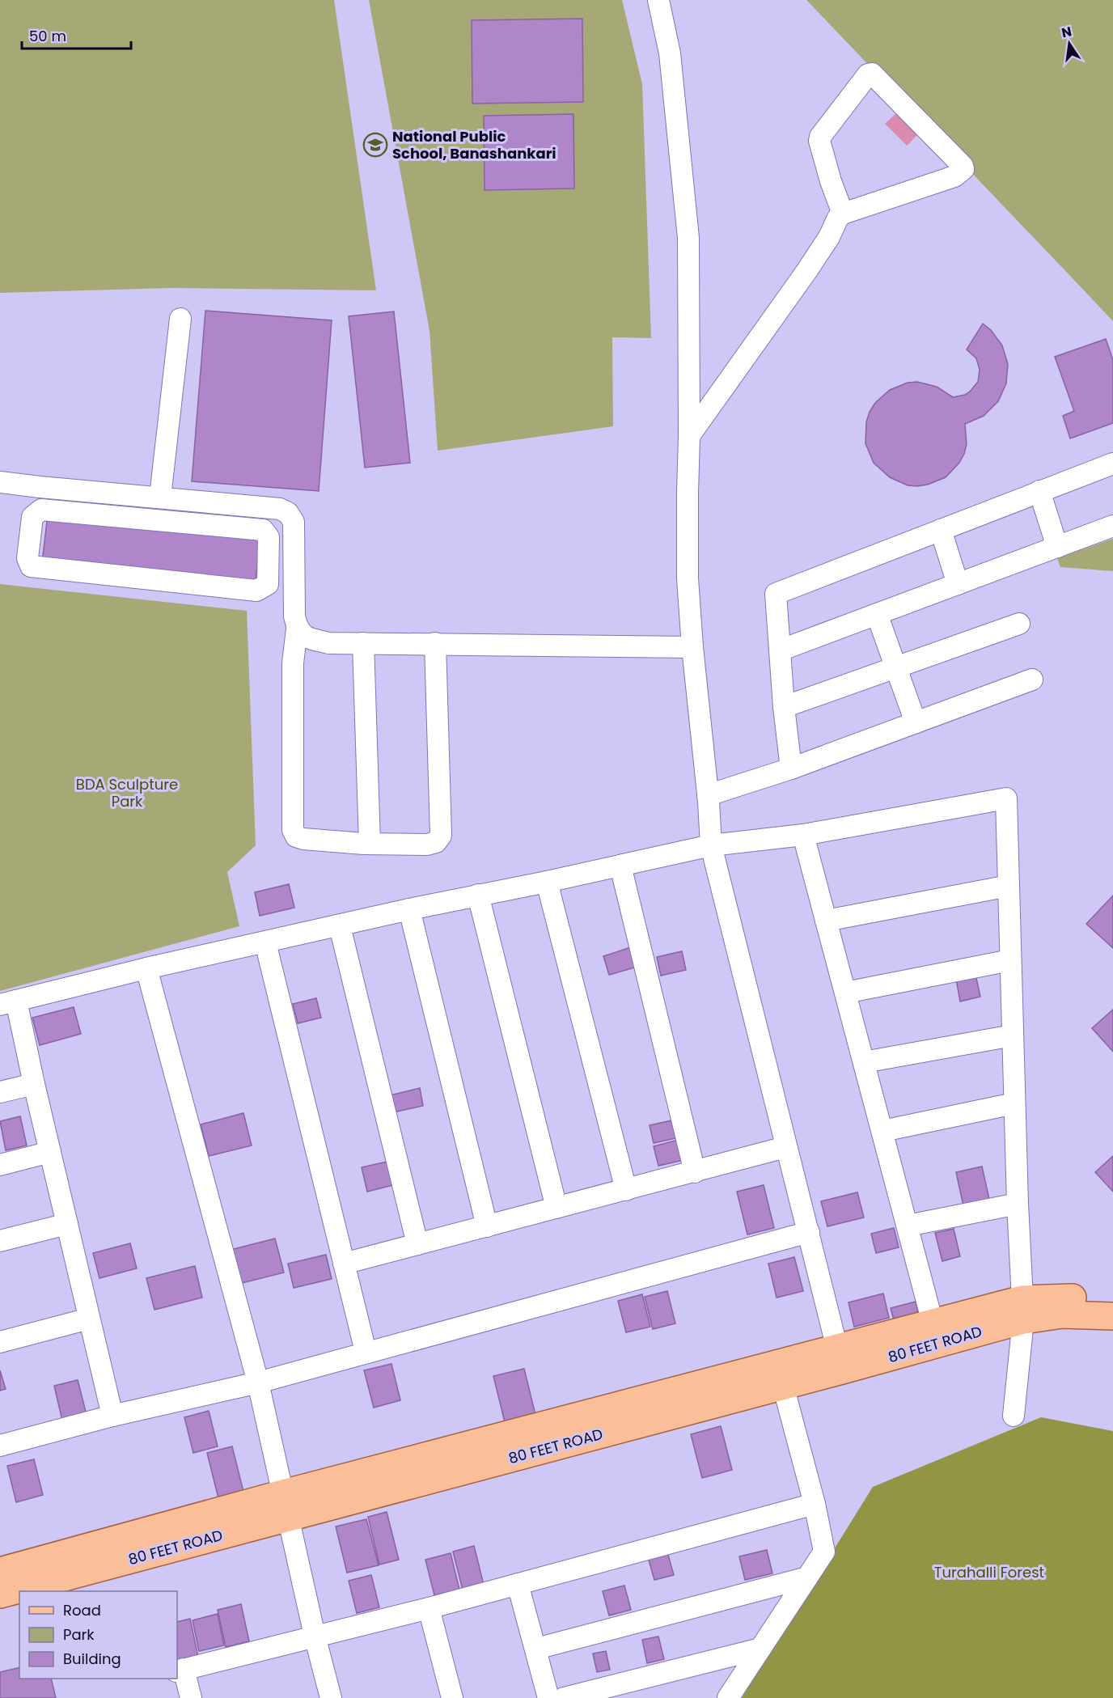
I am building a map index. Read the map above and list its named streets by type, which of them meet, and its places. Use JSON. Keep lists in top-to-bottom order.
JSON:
{
  "streets": {
    "main road": ["80 FEET ROAD"]
  },
  "parks": ["BDA Sculpture Park", "Turahalli Forest"],
  "places": {
    "school or university": ["National Public School, Banashankari"]
  },
  "legend": ["Road", "Park", "Building"],
  "scale_bar": "50 m",
  "north": "top"
}
